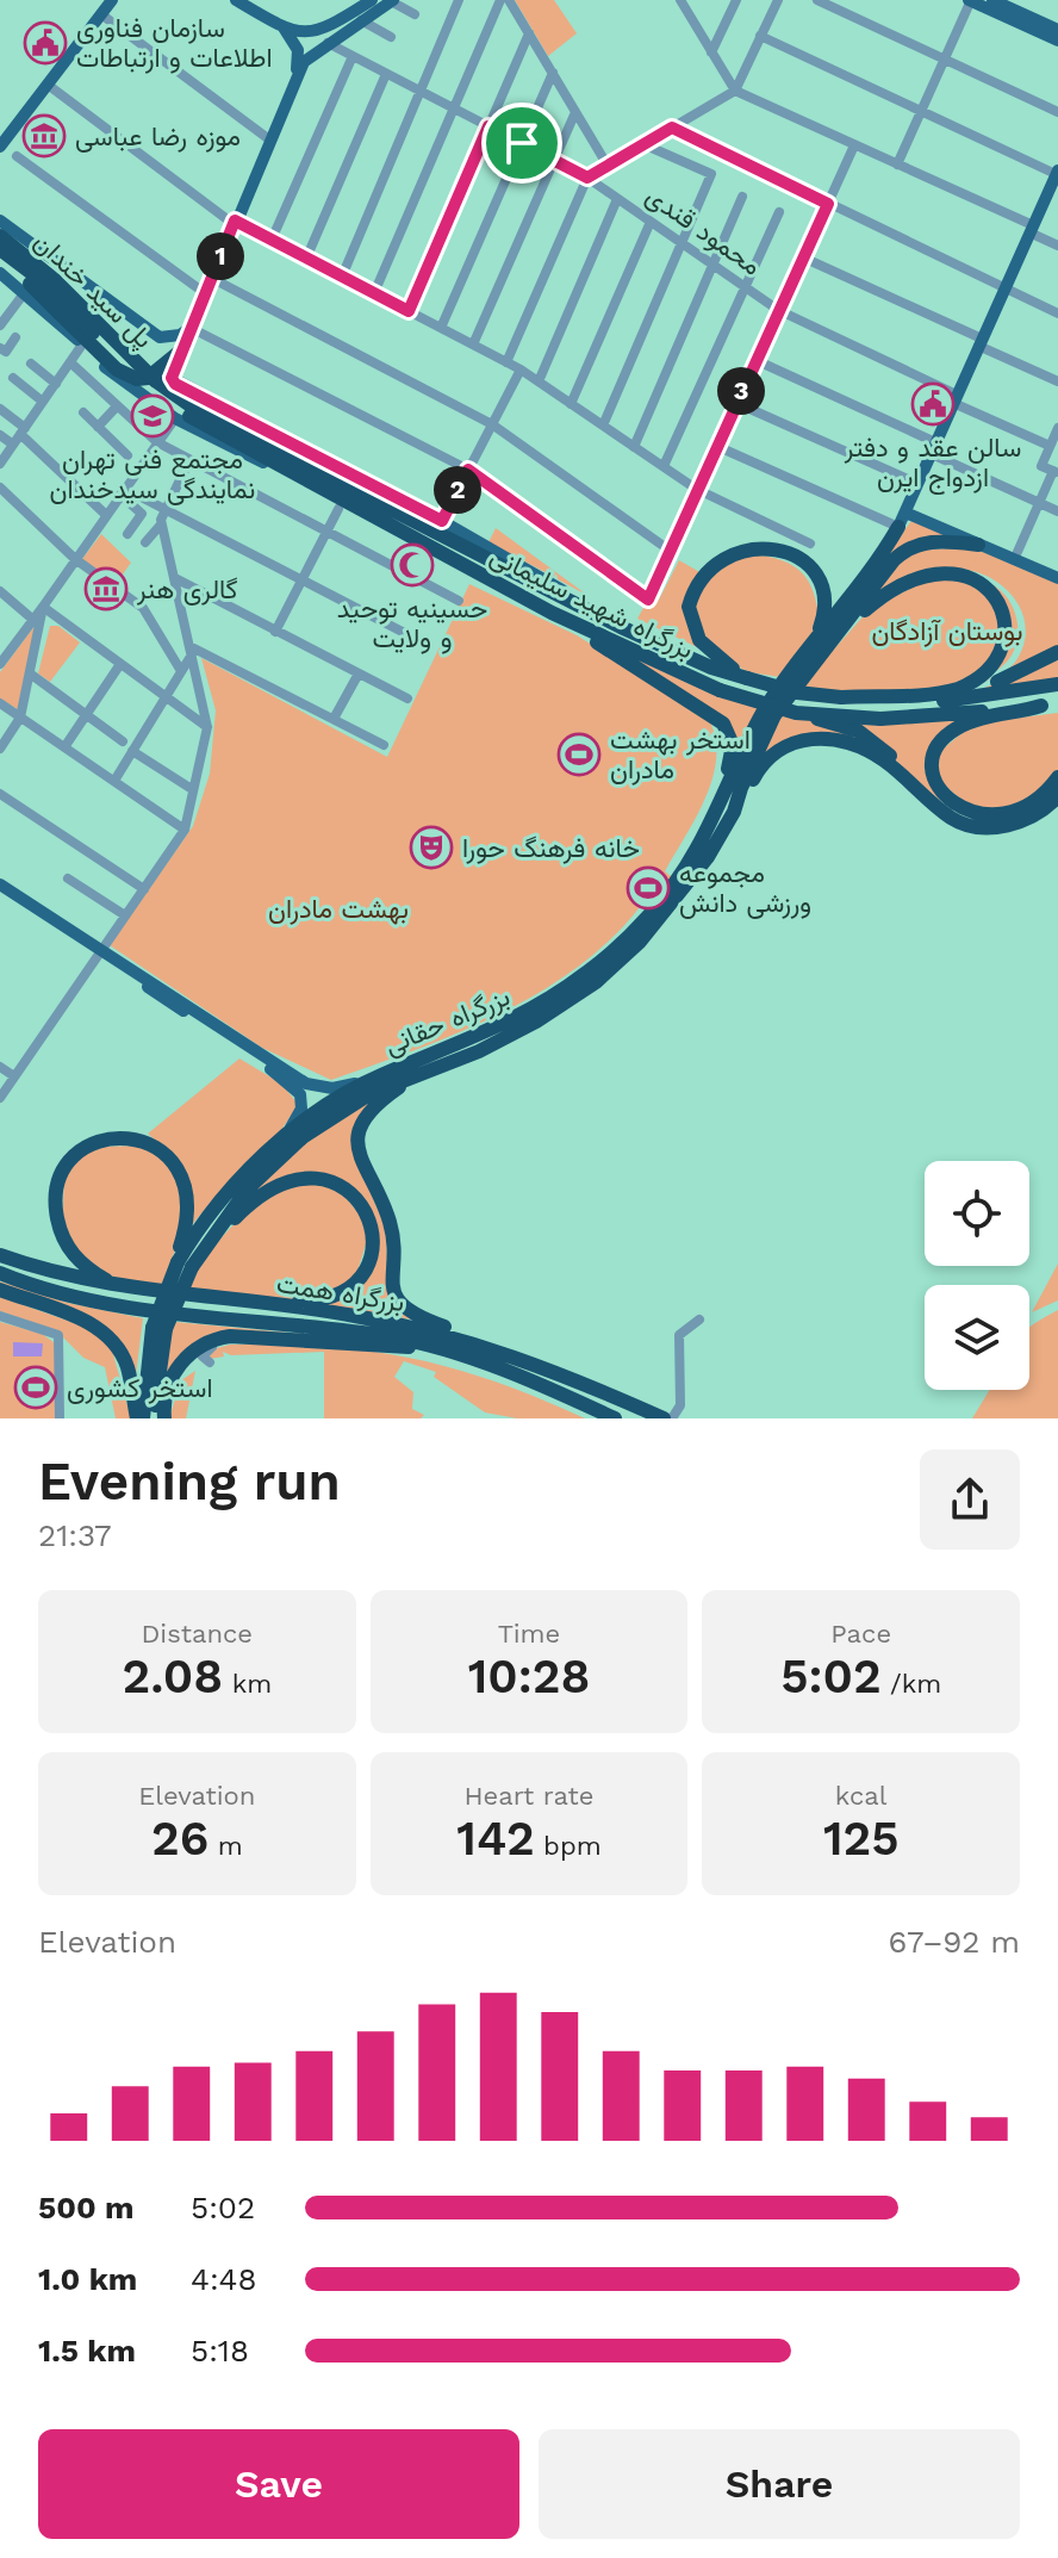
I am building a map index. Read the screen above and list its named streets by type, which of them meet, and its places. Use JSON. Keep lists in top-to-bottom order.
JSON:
{
  "streets": {
    "highway": [
      "پل سید خندان",
      "بزرگراه شهید سلیمانی",
      "بزرگراه حقانی",
      "بزرگراه همت"
    ],
    "street": ["محمود قندی"]
  },
  "crossings": [
    ["پل سید خندان", "بزرگراه شهید سلیمانی"]
  ],
  "parks": ["بوستان آزادگان", "بهشت مادران"],
  "places": {
    "public building": ["سازمان فناوری اطلاعات و ارتباطات", "سالن عقد و دفتر ازدواج ایرن"],
    "museum": ["موزه رضا عباسی", "گالری هنر"],
    "school or university": ["مجتمع فنی تهران نمایندگی سیدخندان"],
    "mosque": ["حسینیه توحید و ولایت"],
    "sports": ["استخر بهشت مادران", "مجموعه ورزشی دانش", "استخر کشوری"],
    "theatre": ["خانه فرهنگ حورا"]
  },
  "page": {
    "pins": ["1", "3", "2"],
    "heading": ["Evening run", "21:37"],
    "stats": [
      ["Distance", "2.08 km"],
      ["Time", "10:28"],
      ["Pace", "5:02 /km"],
      ["Elevation", "26 m"],
      ["Heart rate", "142 bpm"],
      ["kcal", "125"]
    ],
    "chart": ["Elevation", "67–92 m"],
    "list": [
      {
        "name": "500 m",
        "note": "5:02"
      },
      {
        "name": "1.0 km",
        "note": "4:48"
      },
      {
        "name": "1.5 km",
        "note": "5:18"
      }
    ],
    "buttons": ["Save", "Share"]
  }
}
